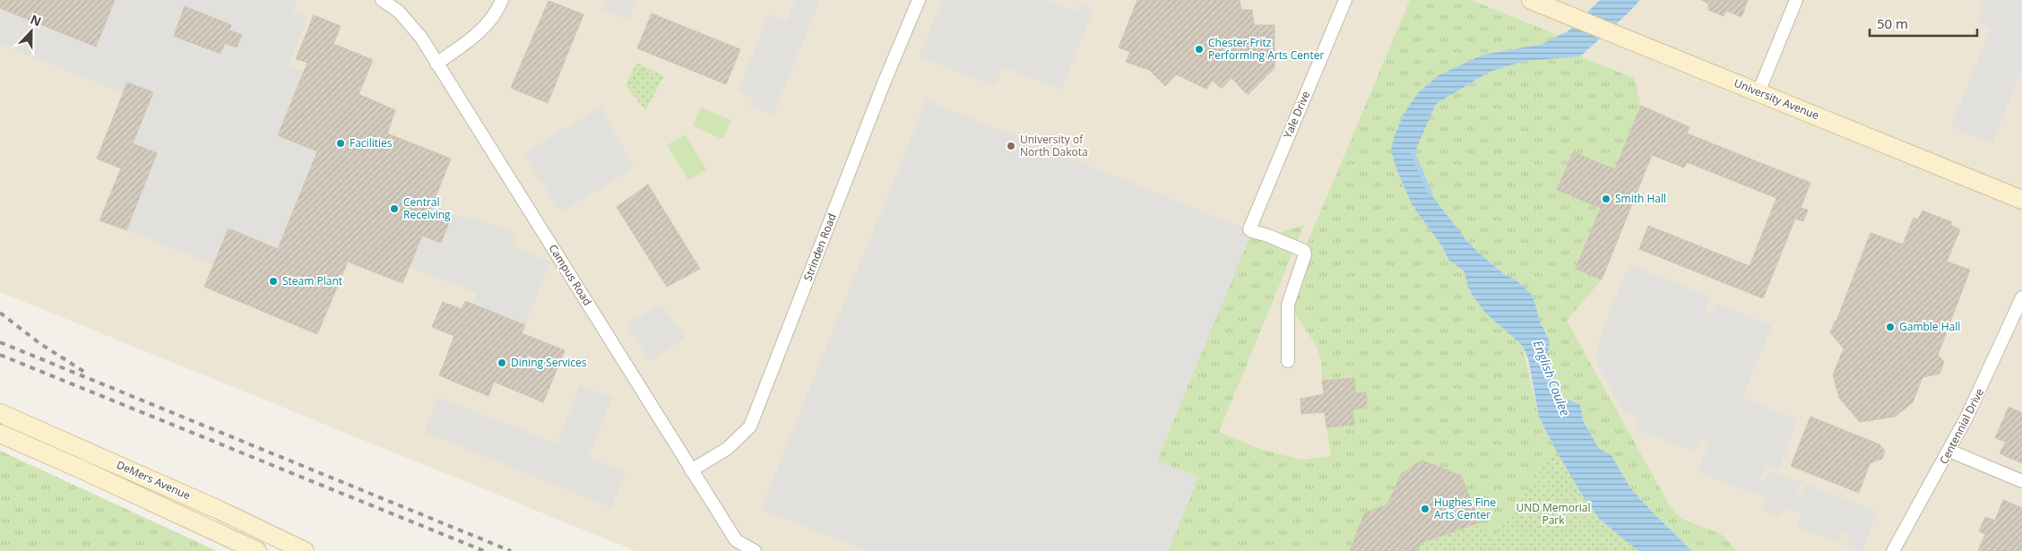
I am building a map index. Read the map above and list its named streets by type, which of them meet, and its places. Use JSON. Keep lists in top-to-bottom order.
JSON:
{
  "streets": {
    "main road": ["University Avenue", "DeMers Avenue"],
    "street": [
      "Yale Drive",
      "Strinden Road",
      "Campus Road",
      "Centennial Drive"
    ]
  },
  "crossings": [
    ["Strinden Road", "Campus Road"]
  ],
  "water": ["English Coulee"],
  "parks": ["UND Memorial Park"],
  "places": [
    "Chester Fritz Performing Arts Center",
    "Facilities",
    "University of North Dakota",
    "Smith Hall",
    "Central Receiving",
    "Steam Plant",
    "Gamble Hall",
    "Dining Services",
    "Hughes Fine Arts Center"
  ],
  "scale_bar": "50 m",
  "north": "top"
}
